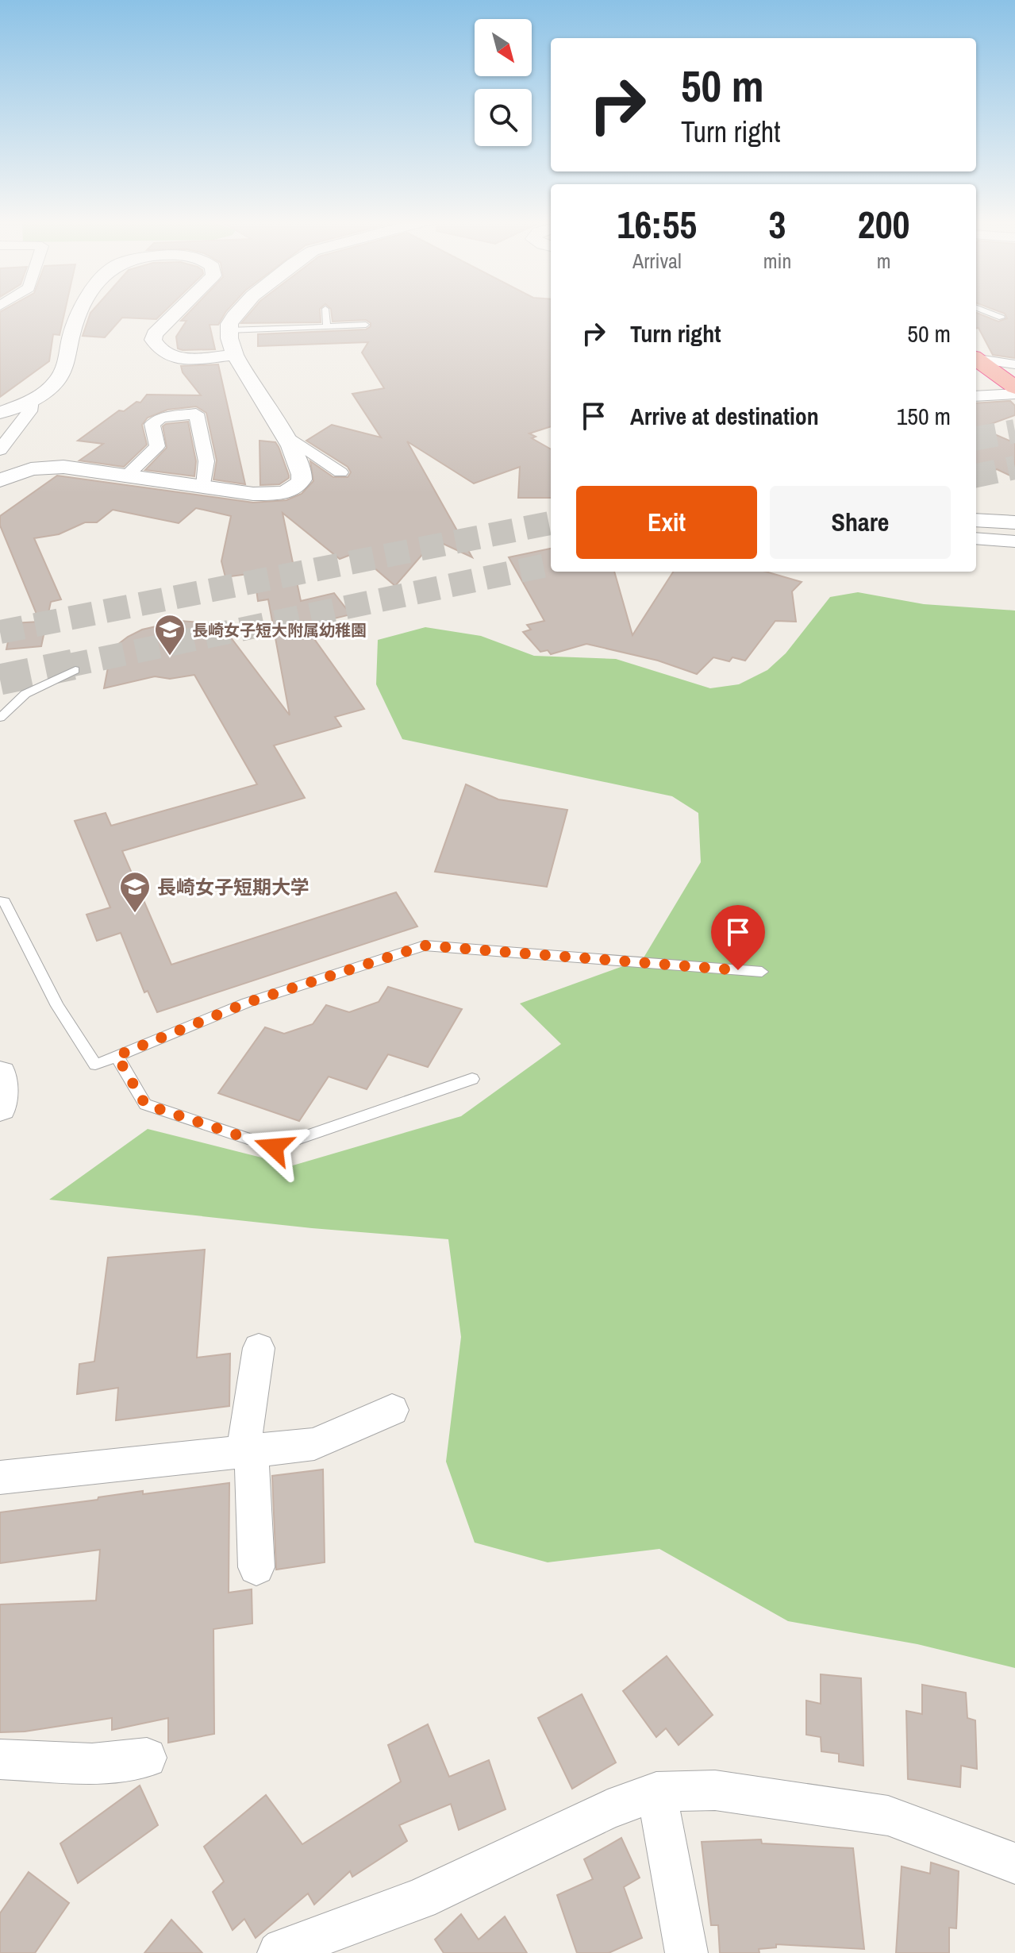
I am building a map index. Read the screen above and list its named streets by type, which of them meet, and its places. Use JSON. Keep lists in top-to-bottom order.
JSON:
{
  "places": {
    "school or university": ["長崎女子短大附属幼稚園", "長崎女子短期大学"]
  },
  "north": "bottom right",
  "page": {
    "turn": ["50 m", "Turn right"],
    "eta": [
      "16:55",
      "Arrival",
      "3",
      "min",
      "200",
      "m"
    ],
    "list": [
      {
        "name": "Turn right",
        "value": "50 m"
      },
      {
        "name": "Arrive at destination",
        "value": "150 m"
      }
    ],
    "buttons": ["Exit", "Share"]
  }
}
